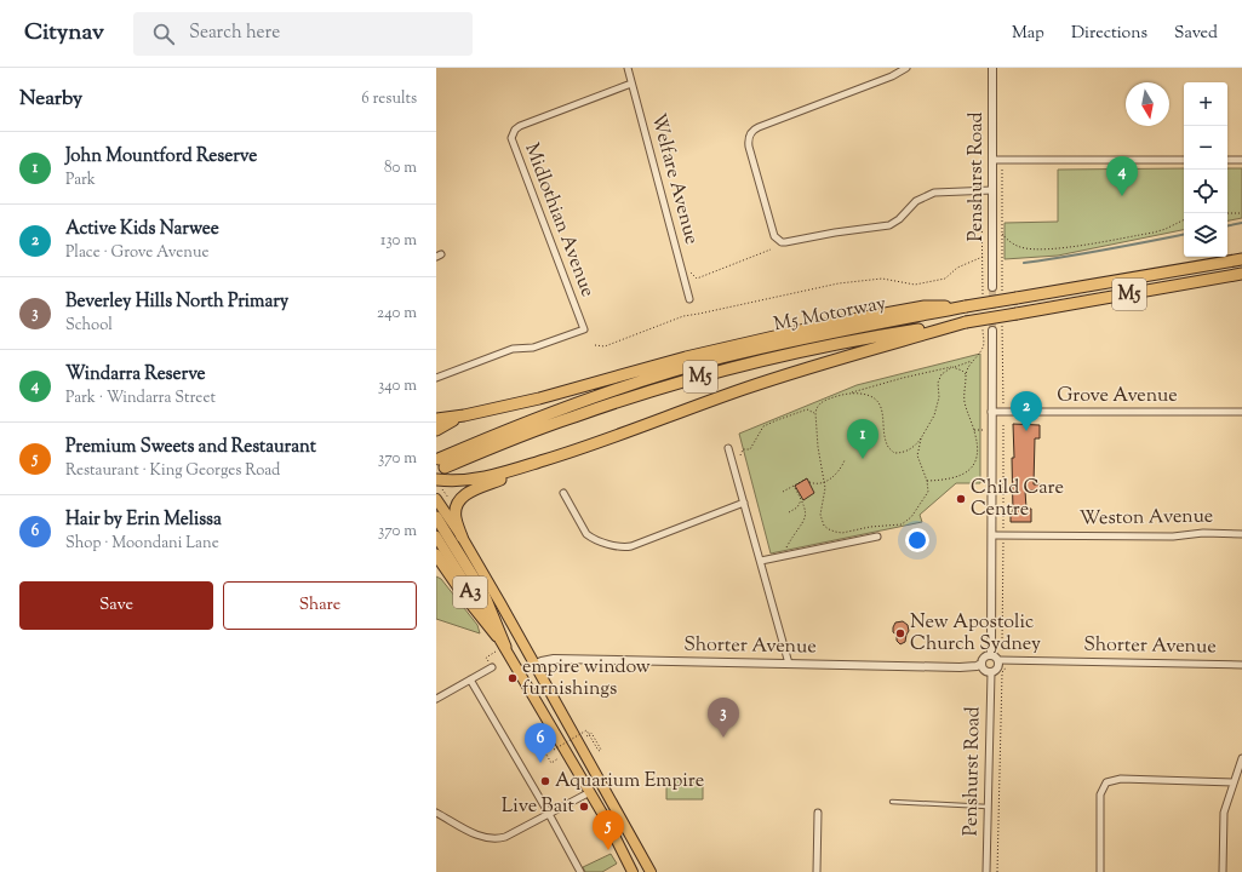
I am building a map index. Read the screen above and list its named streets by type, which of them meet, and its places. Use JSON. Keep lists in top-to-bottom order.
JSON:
{
  "streets": {
    "highway": ["M5", "M5 Motorway", "A3"],
    "street": [
      "Penshurst Road",
      "Welfare Avenue",
      "Midlothian Avenue",
      "Grove Avenue",
      "Weston Avenue",
      "Shorter Avenue"
    ]
  },
  "crossings": [
    ["Penshurst Road", "Shorter Avenue"],
    ["Welfare Avenue", "Midlothian Avenue"],
    ["M5", "M5 Motorway"],
    ["A3", "Shorter Avenue"]
  ],
  "places": [
    "Child Care Centre",
    "New Apostolic Church Sydney",
    "empire window furnishings",
    "Aquarium Empire",
    "Live Bait"
  ],
  "north": "bottom",
  "page": {
    "header": "Citynav",
    "search": "Search here",
    "nav": ["Map", "Directions", "Saved"],
    "heading": ["Nearby", "6 results"],
    "map_buttons": ["+", "−"],
    "list": [
      {
        "mark": "1",
        "name": "John Mountford Reserve",
        "note": "Park",
        "value": "80 m"
      },
      {
        "mark": "2",
        "name": "Active Kids Narwee",
        "note": "Place · Grove Avenue",
        "value": "130 m"
      },
      {
        "mark": "3",
        "name": "Beverley Hills North Primary",
        "note": "School",
        "value": "240 m"
      },
      {
        "mark": "4",
        "name": "Windarra Reserve",
        "note": "Park · Windarra Street",
        "value": "340 m"
      },
      {
        "mark": "5",
        "name": "Premium Sweets and Restaurant",
        "note": "Restaurant · King Georges Road",
        "value": "370 m"
      },
      {
        "mark": "6",
        "name": "Hair by Erin Melissa",
        "note": "Shop · Moondani Lane",
        "value": "370 m"
      }
    ],
    "pins": [
      "4",
      "2",
      "1",
      "3",
      "6",
      "5"
    ],
    "buttons": ["Save", "Share"]
  }
}
